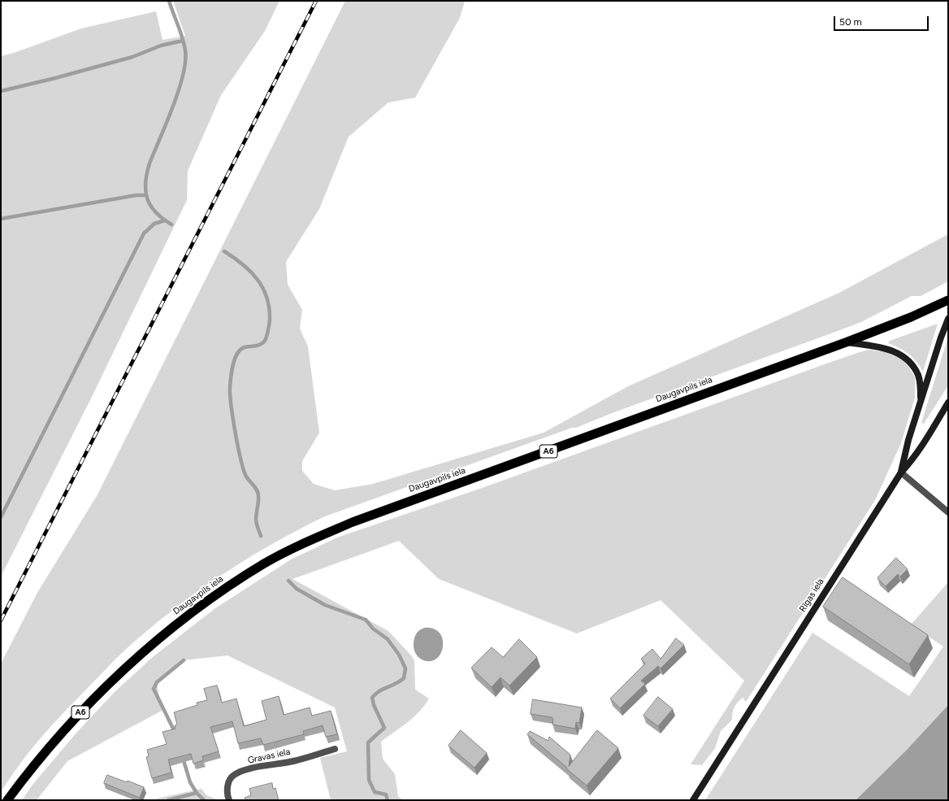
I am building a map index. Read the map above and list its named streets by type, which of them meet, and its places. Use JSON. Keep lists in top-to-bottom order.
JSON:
{
  "streets": {
    "highway": ["Daugavpils iela", "A6"],
    "main road": ["Rīgas iela"],
    "street": ["Gravas iela"]
  },
  "scale_bar": "50 m"
}
